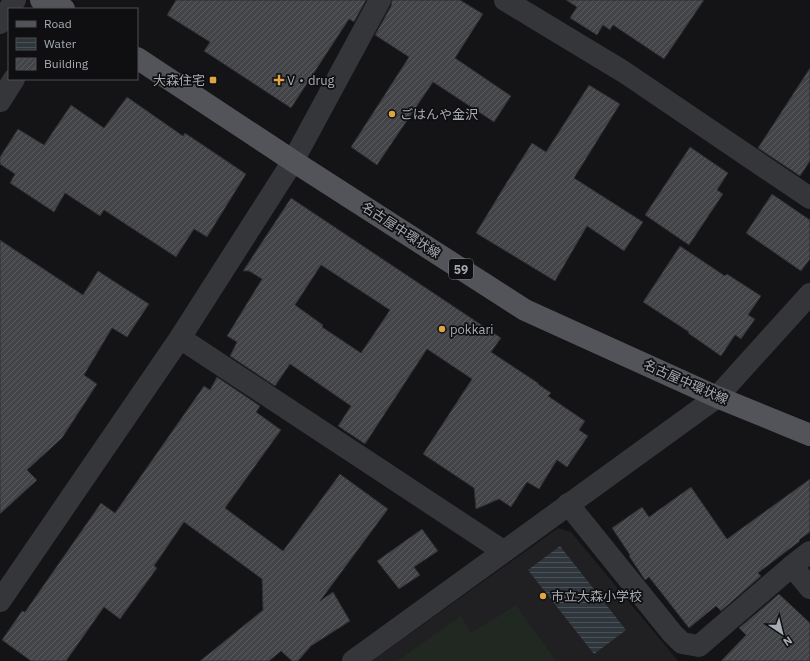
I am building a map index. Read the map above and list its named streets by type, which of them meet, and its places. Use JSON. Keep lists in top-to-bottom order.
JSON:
{
  "streets": {
    "main road": ["名古屋中環状線", "59"]
  },
  "places": {
    "transit": ["大森住宅"],
    "health": ["V・drug"],
    "other": ["ごはんや金沢", "pokkari", "市立大森小学校"]
  },
  "legend": ["Road", "Water", "Building"],
  "north": "bottom right"
}
